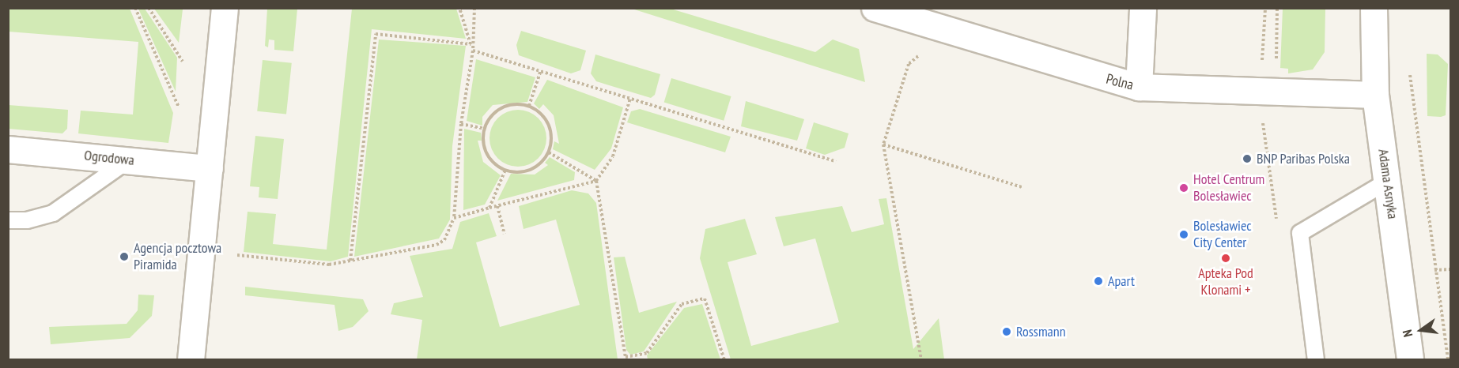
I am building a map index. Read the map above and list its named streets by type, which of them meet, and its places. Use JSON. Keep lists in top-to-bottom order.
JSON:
{
  "streets": {
    "street": ["Polna", "Ogrodowa", "Adama Asnyka"]
  },
  "crossings": [
    ["Polna", "Adama Asnyka"]
  ],
  "places": [
    "BNP Paribas Polska",
    "Hotel Centrum Bolesławiec",
    "Bolesławiec City Center",
    "Agencja pocztowa Piramida",
    "Apteka Pod Klonami +",
    "Apart",
    "Rossmann"
  ],
  "north": "left"
}
